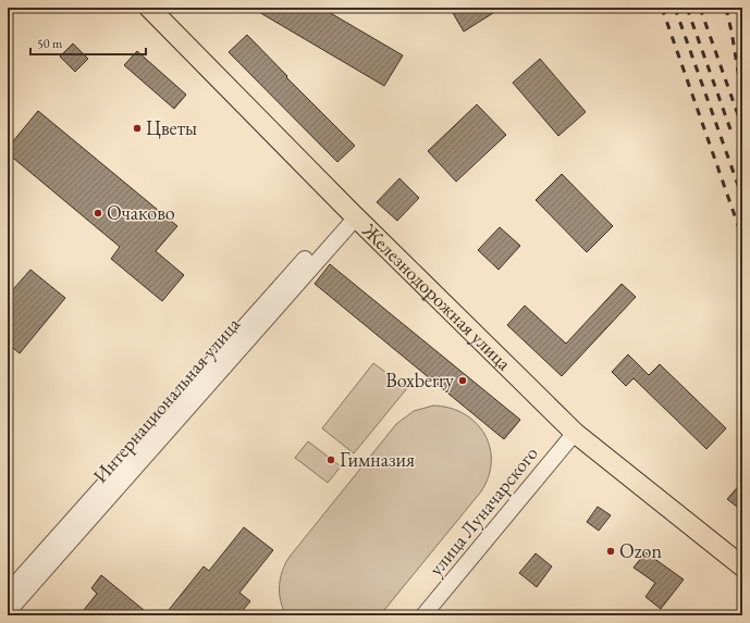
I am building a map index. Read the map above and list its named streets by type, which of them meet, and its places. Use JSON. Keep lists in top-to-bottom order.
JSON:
{
  "streets": {
    "main road": ["Железнодорожная улица"],
    "street": ["Интернациональная улица", "улица Луначарского"]
  },
  "crossings": [
    ["Железнодорожная улица", "Интернациональная улица"],
    ["Железнодорожная улица", "улица Луначарского"]
  ],
  "places": [
    "Цветы",
    "Очаково",
    "Boxberry",
    "Гимназия",
    "Ozon"
  ],
  "scale_bar": "50 m"
}
